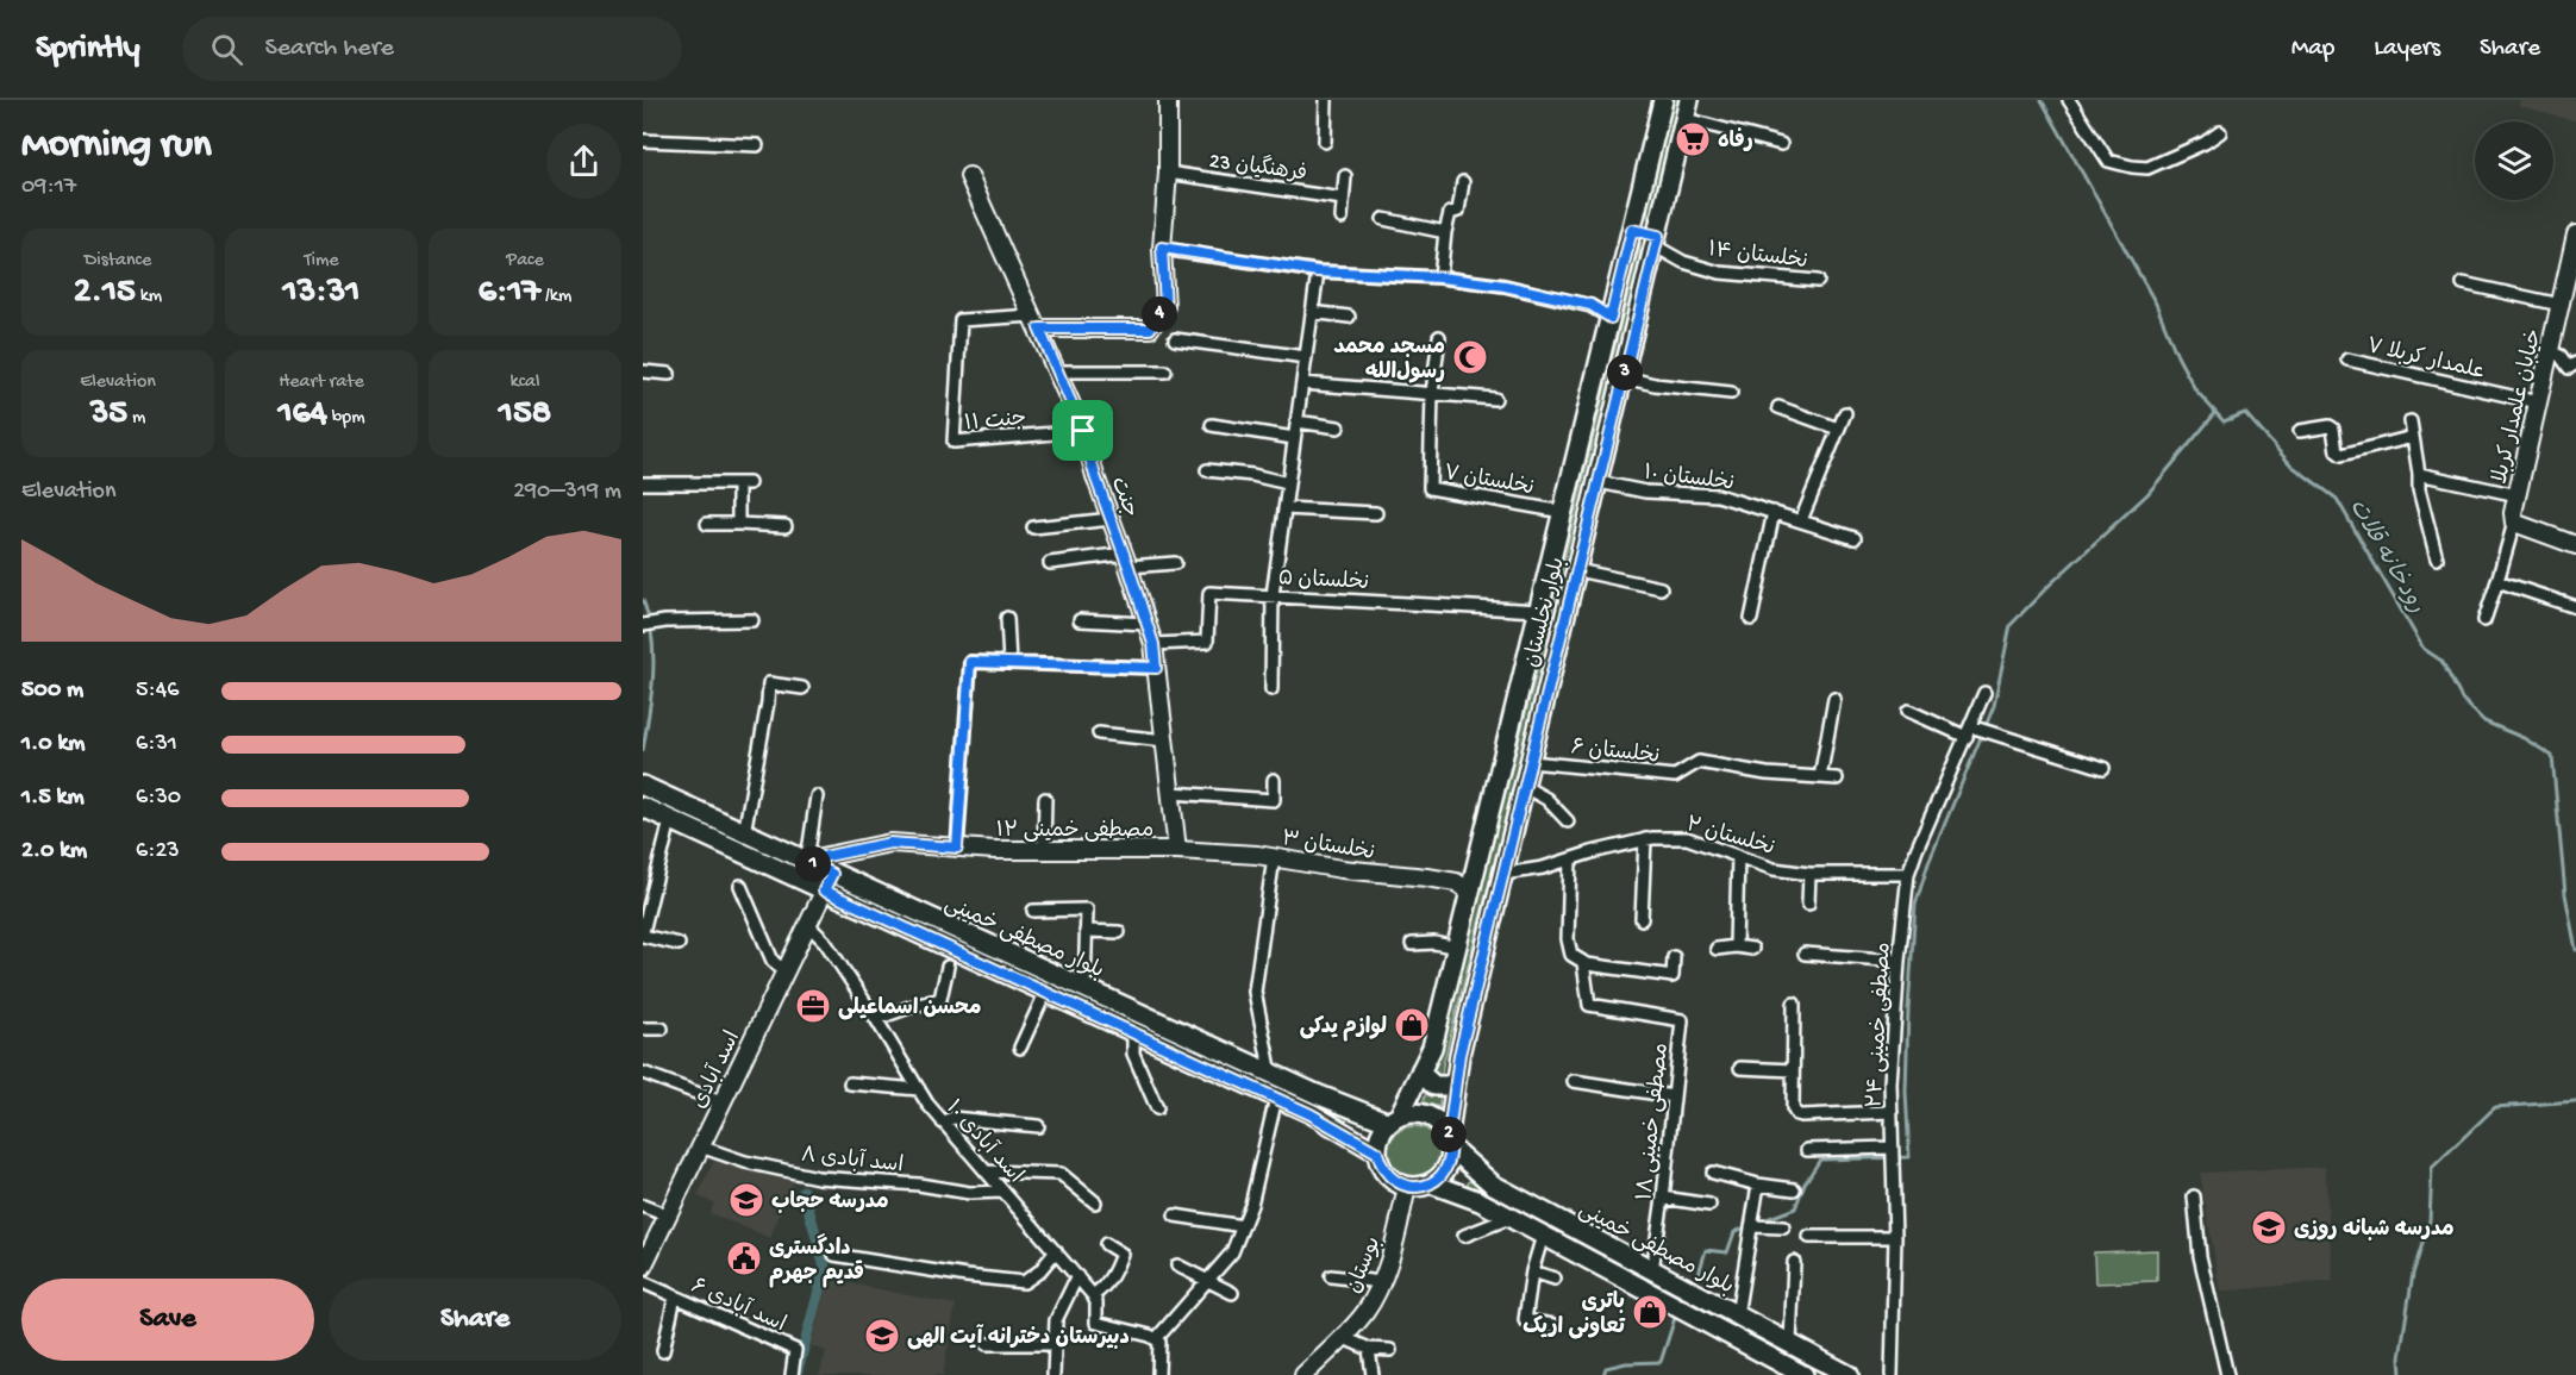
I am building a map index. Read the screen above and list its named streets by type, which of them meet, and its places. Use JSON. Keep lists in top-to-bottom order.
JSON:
{
  "streets": {
    "main road": ["بلوار نخلستان", "بلوار مصطفی خمینی"],
    "street": [
      "فرهنگیان 23",
      "نخلستان ۱۴",
      "علمدار کربلا ۷",
      "خیابان علمدار کربلا",
      "جنت ۱۱",
      "نخلستان ۱۰",
      "نخلستان ۷",
      "جنت",
      "نخلستان ۵",
      "نخلستان ۶",
      "مصطفی خمینی ۱۲",
      "نخلستان ۲",
      "نخلستان ۳",
      "مصطفی خمینی ۲۴",
      "اسد آبادی",
      "مصطفی خمینی ۱۸",
      "اسد آبادی ۱۰",
      "اسد آبادی ۸",
      "بوستان",
      "اسد آبادی ۶"
    ]
  },
  "crossings": [
    ["نخلستان ۱۴", "بلوار نخلستان"],
    ["علمدار کربلا ۷", "خیابان علمدار کربلا"],
    ["جنت ۱۱", "جنت"],
    ["نخلستان ۱۰", "بلوار نخلستان"],
    ["نخلستان ۷", "بلوار نخلستان"],
    ["جنت", "نخلستان ۵"],
    ["جنت", "مصطفی خمینی ۱۲"],
    ["جنت", "نخلستان ۳"],
    ["نخلستان ۵", "بلوار نخلستان"],
    ["بلوار نخلستان", "نخلستان ۶"],
    ["بلوار نخلستان", "نخلستان ۲"],
    ["بلوار نخلستان", "نخلستان ۳"],
    ["بلوار نخلستان", "بلوار مصطفی خمینی"],
    ["بلوار نخلستان", "بوستان"],
    ["مصطفی خمینی ۱۲", "نخلستان ۳"],
    ["مصطفی خمینی ۱۲", "بلوار مصطفی خمینی"],
    ["نخلستان ۲", "مصطفی خمینی ۲۴"],
    ["بلوار مصطفی خمینی", "اسد آبادی"],
    ["بلوار مصطفی خمینی", "مصطفی خمینی ۱۸"],
    ["بلوار مصطفی خمینی", "بوستان"],
    ["اسد آبادی", "اسد آبادی ۱۰"],
    ["اسد آبادی", "اسد آبادی ۸"],
    ["اسد آبادی ۱۰", "اسد آبادی ۸"]
  ],
  "water": ["رودخانه قلات"],
  "places": {
    "supermarket": ["رفاه"],
    "mosque": ["مسجد محمد رسول‌الله"],
    "office": ["محسن اسماعیلی"],
    "shop": ["لوازم یدکی", "باتری تعاونی اریک"],
    "school or university": ["مدرسه حجاب", "مدرسه شبانه روزی", "دبیرستان دخترانه آیت الهی"],
    "public building": ["دادگستری قدیم جهرم"]
  },
  "page": {
    "header": "Sprintly",
    "search": "Search here",
    "nav": ["Map", "Layers", "Share"],
    "heading": ["Morning run", "09:17"],
    "stats": [
      ["Distance", "2.15 km"],
      ["Time", "13:31"],
      ["Pace", "6:17 /km"],
      ["Elevation", "35 m"],
      ["Heart rate", "164 bpm"],
      ["kcal", "158"]
    ],
    "pins": [
      "4",
      "3",
      "1",
      "2"
    ],
    "chart": ["Elevation", "290–319 m"],
    "list": [
      {
        "name": "500 m",
        "note": "5:46"
      },
      {
        "name": "1.0 km",
        "note": "6:31"
      },
      {
        "name": "1.5 km",
        "note": "6:30"
      },
      {
        "name": "2.0 km",
        "note": "6:23"
      }
    ],
    "buttons": ["Save", "Share"]
  }
}
